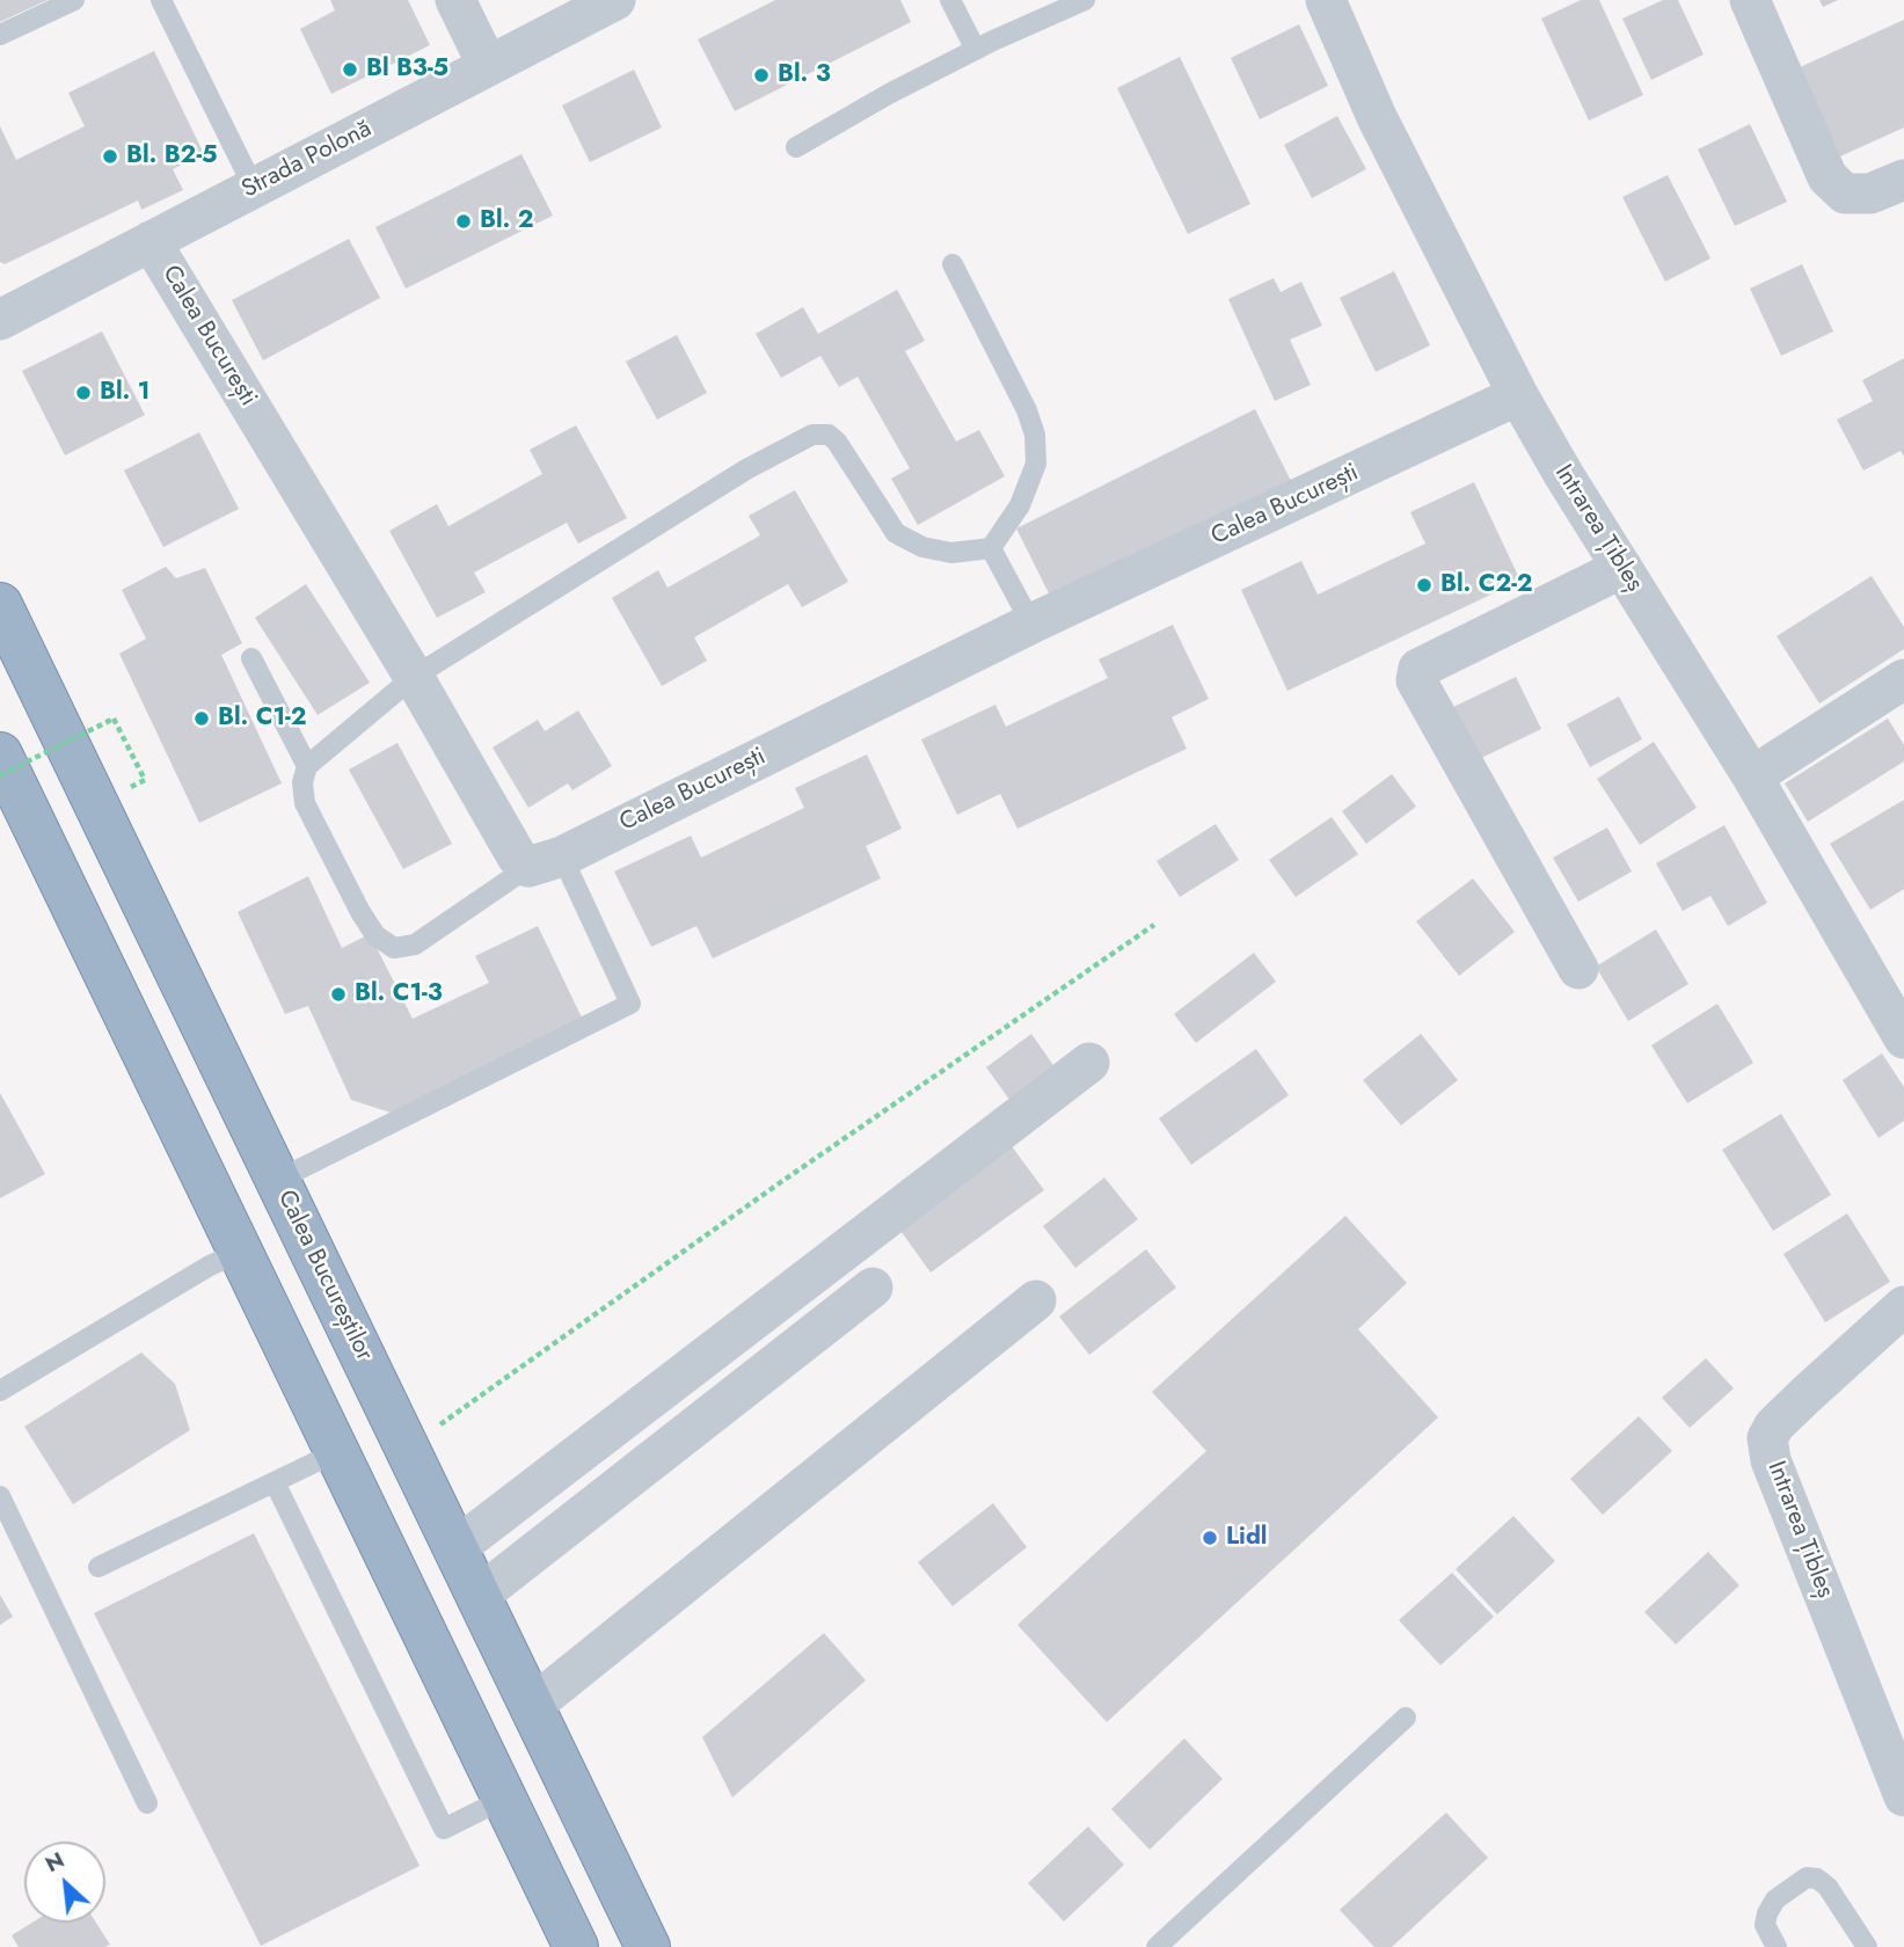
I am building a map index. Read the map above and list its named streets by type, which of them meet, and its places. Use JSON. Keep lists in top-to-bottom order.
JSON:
{
  "streets": {
    "highway": ["Calea Bucureștilor"],
    "street": ["Strada Polonă", "Calea București", "Intrarea Țibleș"]
  },
  "crossings": [
    ["Strada Polonă", "Calea București"],
    ["Calea București", "Intrarea Țibleș"]
  ],
  "places": [
    "Bl B3-5",
    "Bl. 3",
    "Bl. B2-5",
    "Bl. 2",
    "Bl. 1",
    "Bl. C2-2",
    "Bl. C1-2",
    "Bl. C1-3",
    "Lidl"
  ],
  "north": "top left"
}
